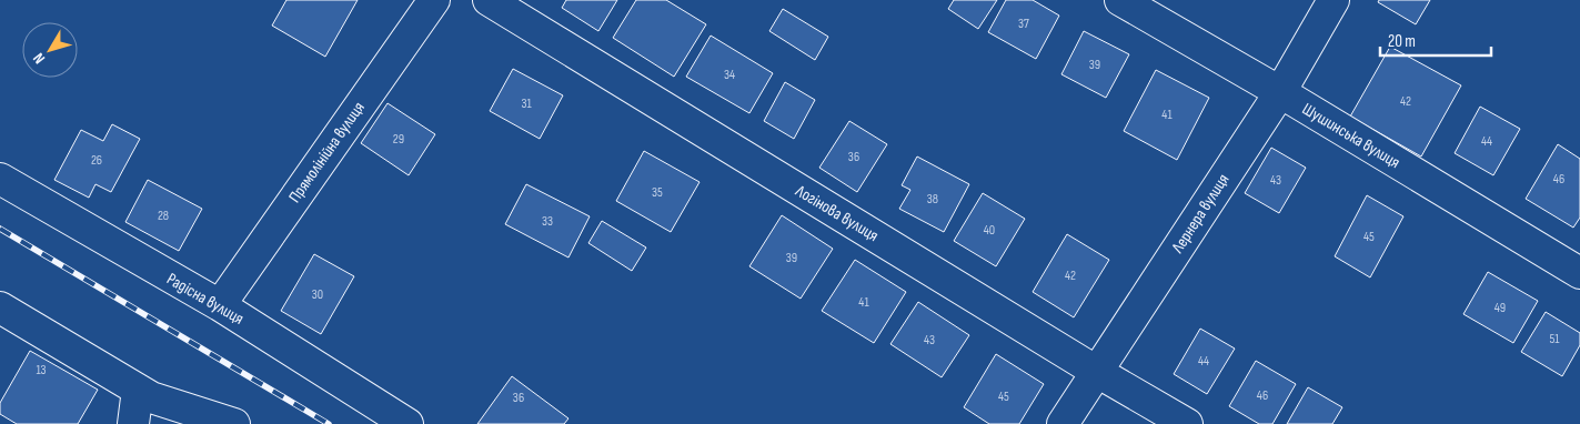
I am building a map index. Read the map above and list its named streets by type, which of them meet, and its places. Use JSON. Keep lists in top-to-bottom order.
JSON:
{
  "streets": {
    "street": [
      "Шушинська вулиця",
      "Прямолінійна вулиця",
      "Логінова вулиця",
      "Лернера вулиця",
      "Радісна вулиця"
    ]
  },
  "crossings": [
    ["Шушинська вулиця", "Лернера вулиця"],
    ["Прямолінійна вулиця", "Радісна вулиця"],
    ["Логінова вулиця", "Лернера вулиця"]
  ],
  "house_numbers": [
    "37",
    "39",
    "34",
    "42",
    "31",
    "41",
    "29",
    "44",
    "36",
    "26",
    "46",
    "43",
    "35",
    "38",
    "28",
    "33",
    "40",
    "45",
    "39",
    "42",
    "30",
    "41",
    "49",
    "51",
    "43",
    "44",
    "13",
    "46",
    "45",
    "36"
  ],
  "scale_bar": "20 m",
  "north": "bottom left"
}
